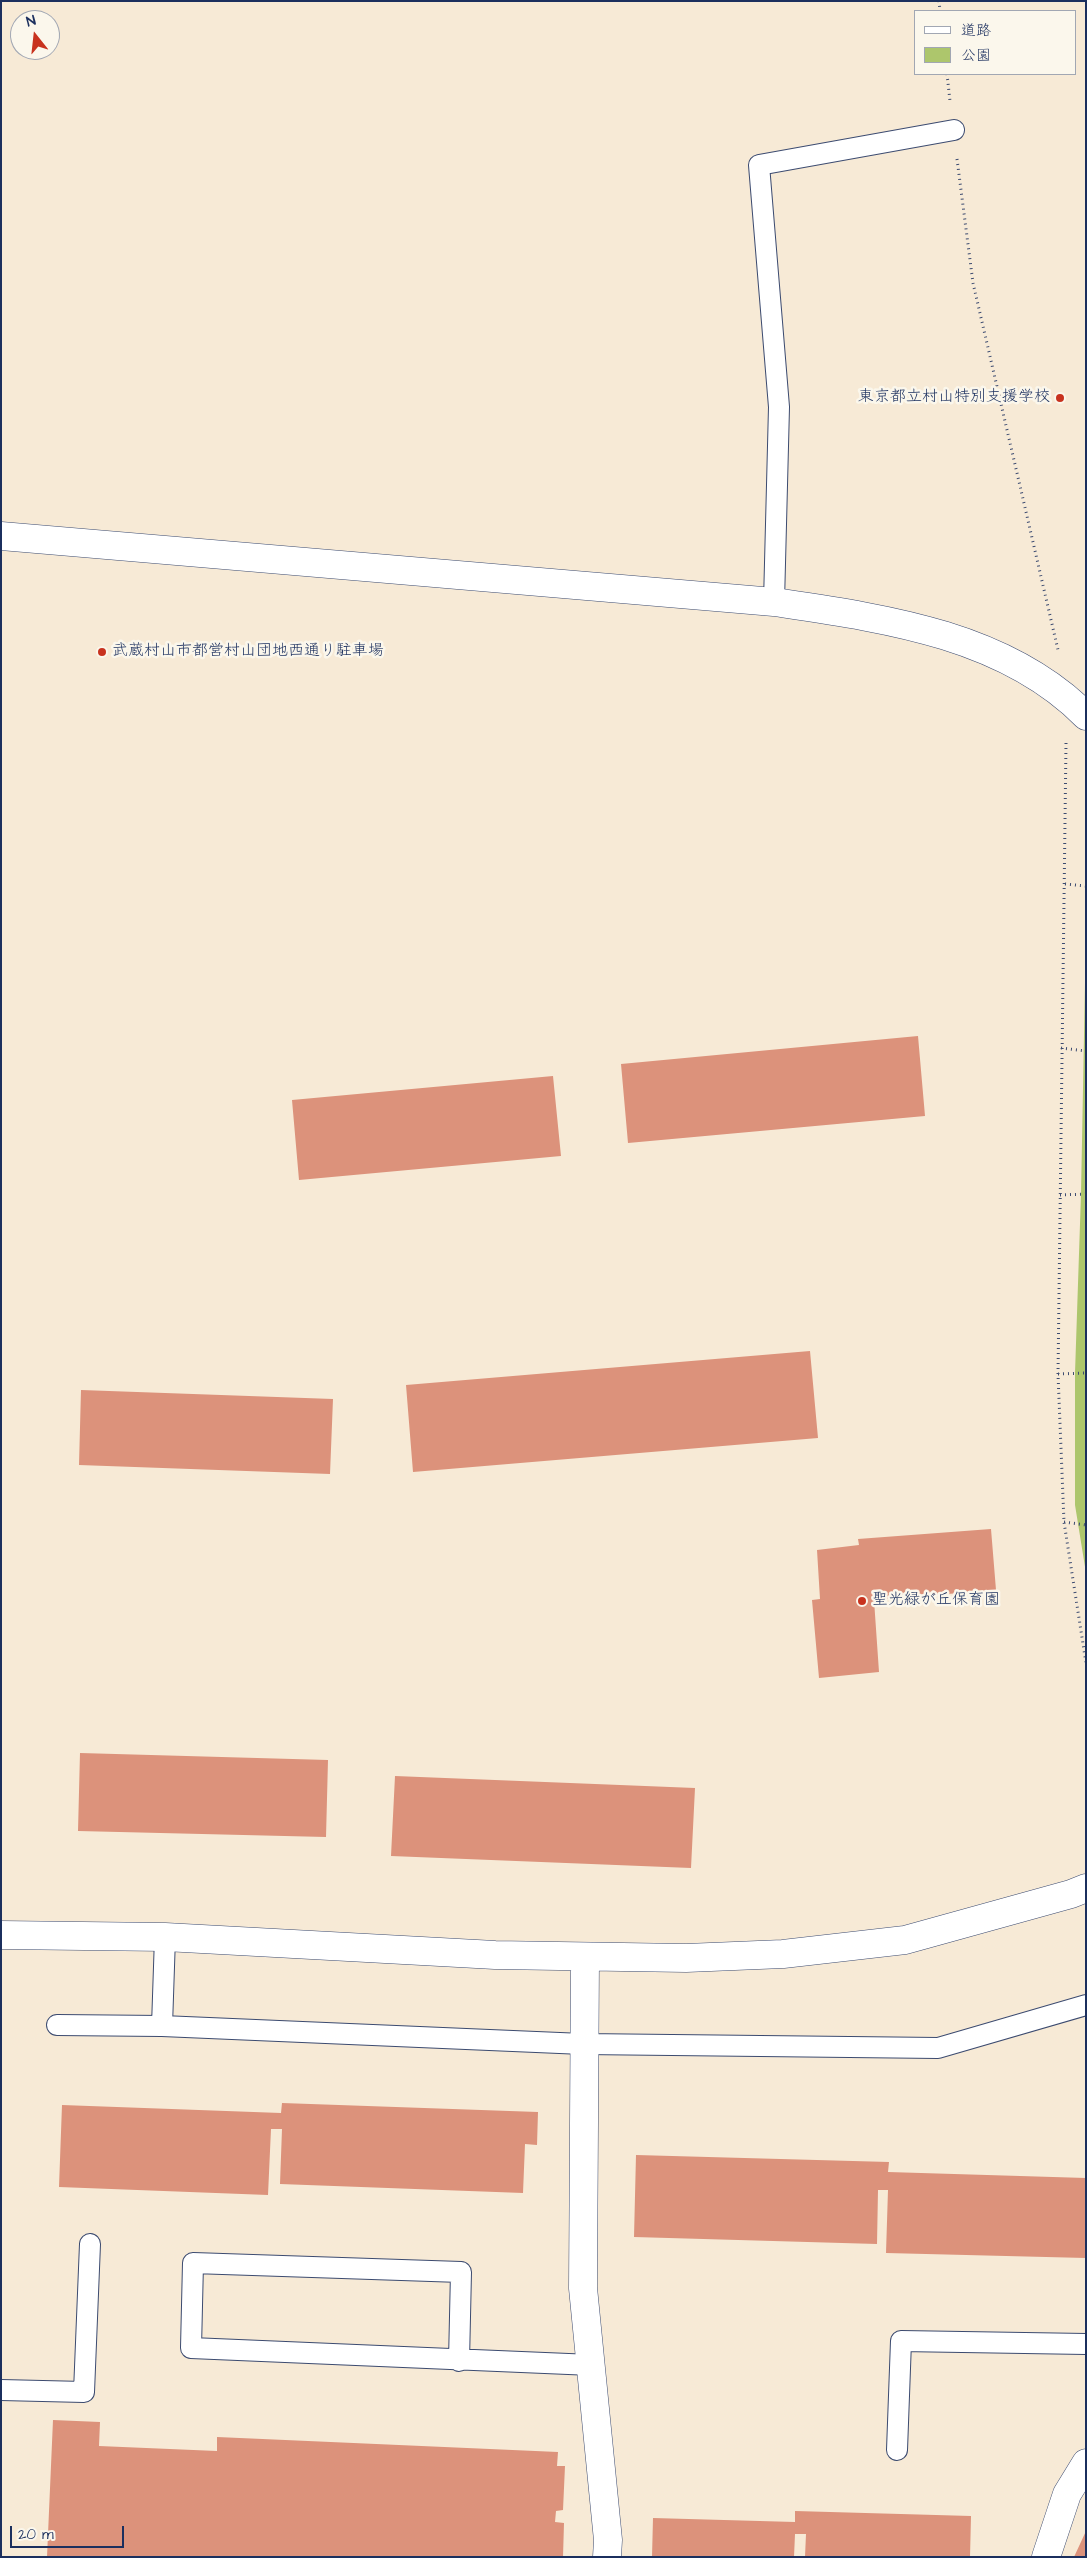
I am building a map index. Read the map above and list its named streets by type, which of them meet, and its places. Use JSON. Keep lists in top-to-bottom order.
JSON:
{
  "places": ["東京都立村山特別支援学校", "武蔵村山市都営村山団地西通り駐車場", "聖光緑が丘保育園"],
  "legend": ["道路", "公園"],
  "scale_bar": "20 m",
  "north": "top"
}
